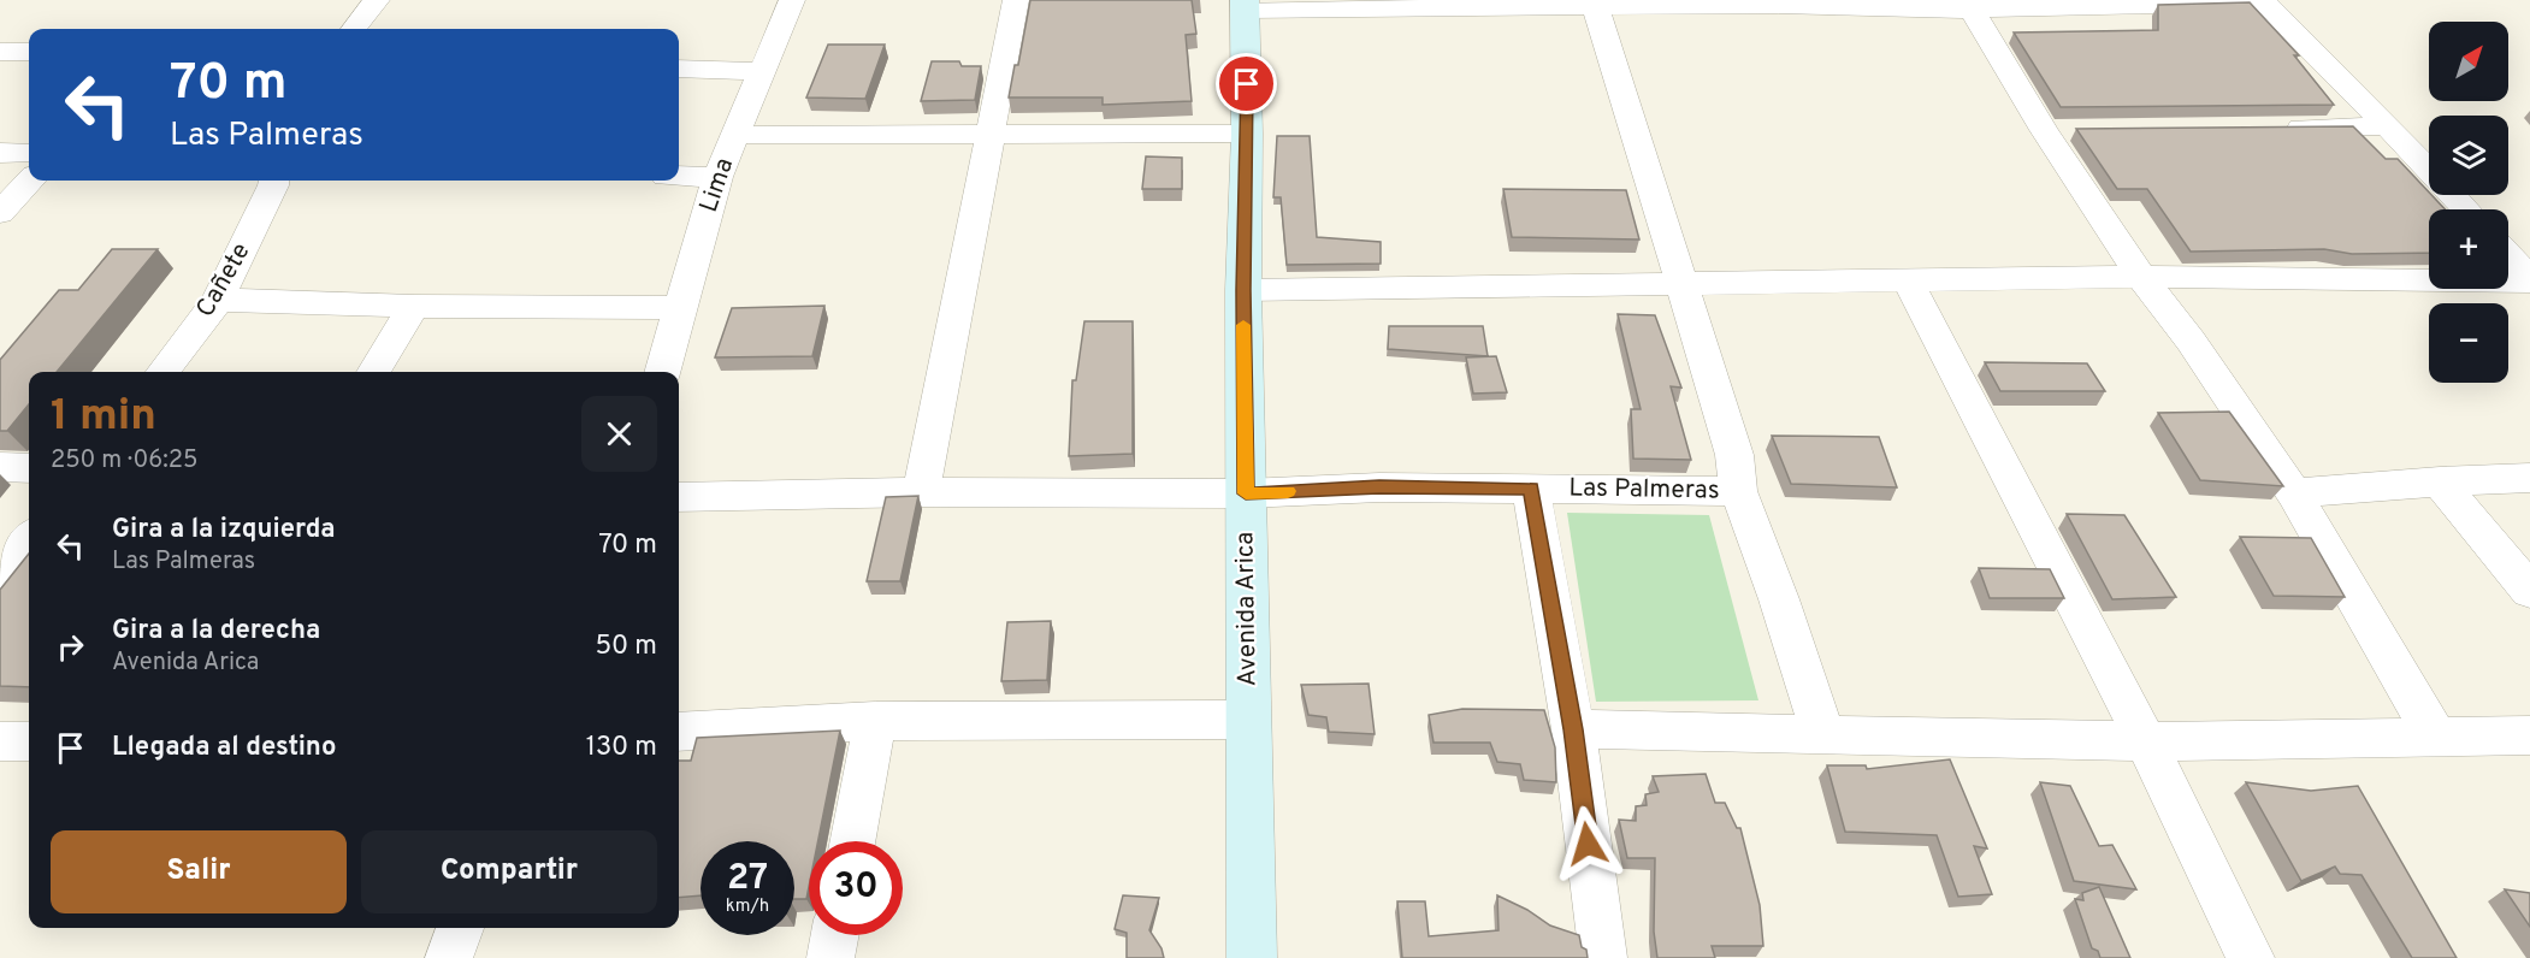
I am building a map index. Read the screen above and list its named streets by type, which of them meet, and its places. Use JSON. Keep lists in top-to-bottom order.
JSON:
{
  "streets": {
    "street": [
      "Lima",
      "Cañete",
      "Las Palmeras",
      "Avenida Arica"
    ]
  },
  "crossings": [
    ["Las Palmeras", "Avenida Arica"]
  ],
  "north": "top right",
  "page": {
    "map_buttons": ["+", "−"],
    "turn": ["70 m", "Las Palmeras"],
    "heading": ["1 min", "250 m · 06:25"],
    "list": [
      {
        "name": "Gira a la izquierda",
        "note": "Las Palmeras",
        "value": "70 m"
      },
      {
        "name": "Gira a la derecha",
        "note": "Avenida Arica",
        "value": "50 m"
      },
      {
        "name": "Llegada al destino",
        "value": "130 m"
      }
    ],
    "buttons": ["Salir", "Compartir"],
    "speed": "27 km/h",
    "limit": "30"
  }
}
